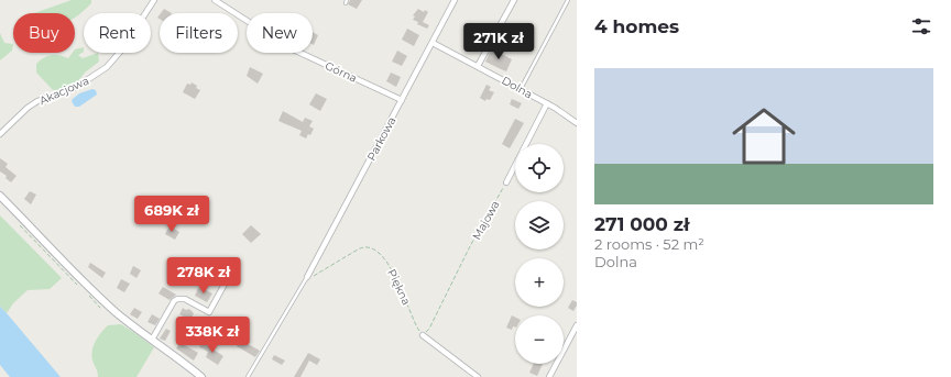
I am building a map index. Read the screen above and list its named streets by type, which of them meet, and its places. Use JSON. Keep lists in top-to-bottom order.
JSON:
{
  "streets": {
    "street": [
      "Górna",
      "Dolna",
      "Akacjowa",
      "Parkowa"
    ],
    "path": ["Majowa", "Piękna"]
  },
  "crossings": [
    ["Górna", "Parkowa"],
    ["Dolna", "Parkowa"],
    ["Parkowa", "Piękna"],
    ["Majowa", "Piękna"]
  ],
  "page": {
    "heading": "4 homes",
    "chip": [
      "Buy",
      "Rent",
      "Filters",
      "New"
    ],
    "price": [
      "271K zł",
      "689K zł",
      "278K zł",
      "338K zł"
    ],
    "list": [
      {
        "name": "271 000 zł",
        "note": "2 rooms · 52 m² · Dolna"
      }
    ],
    "map_buttons": ["+", "−"]
  }
}
